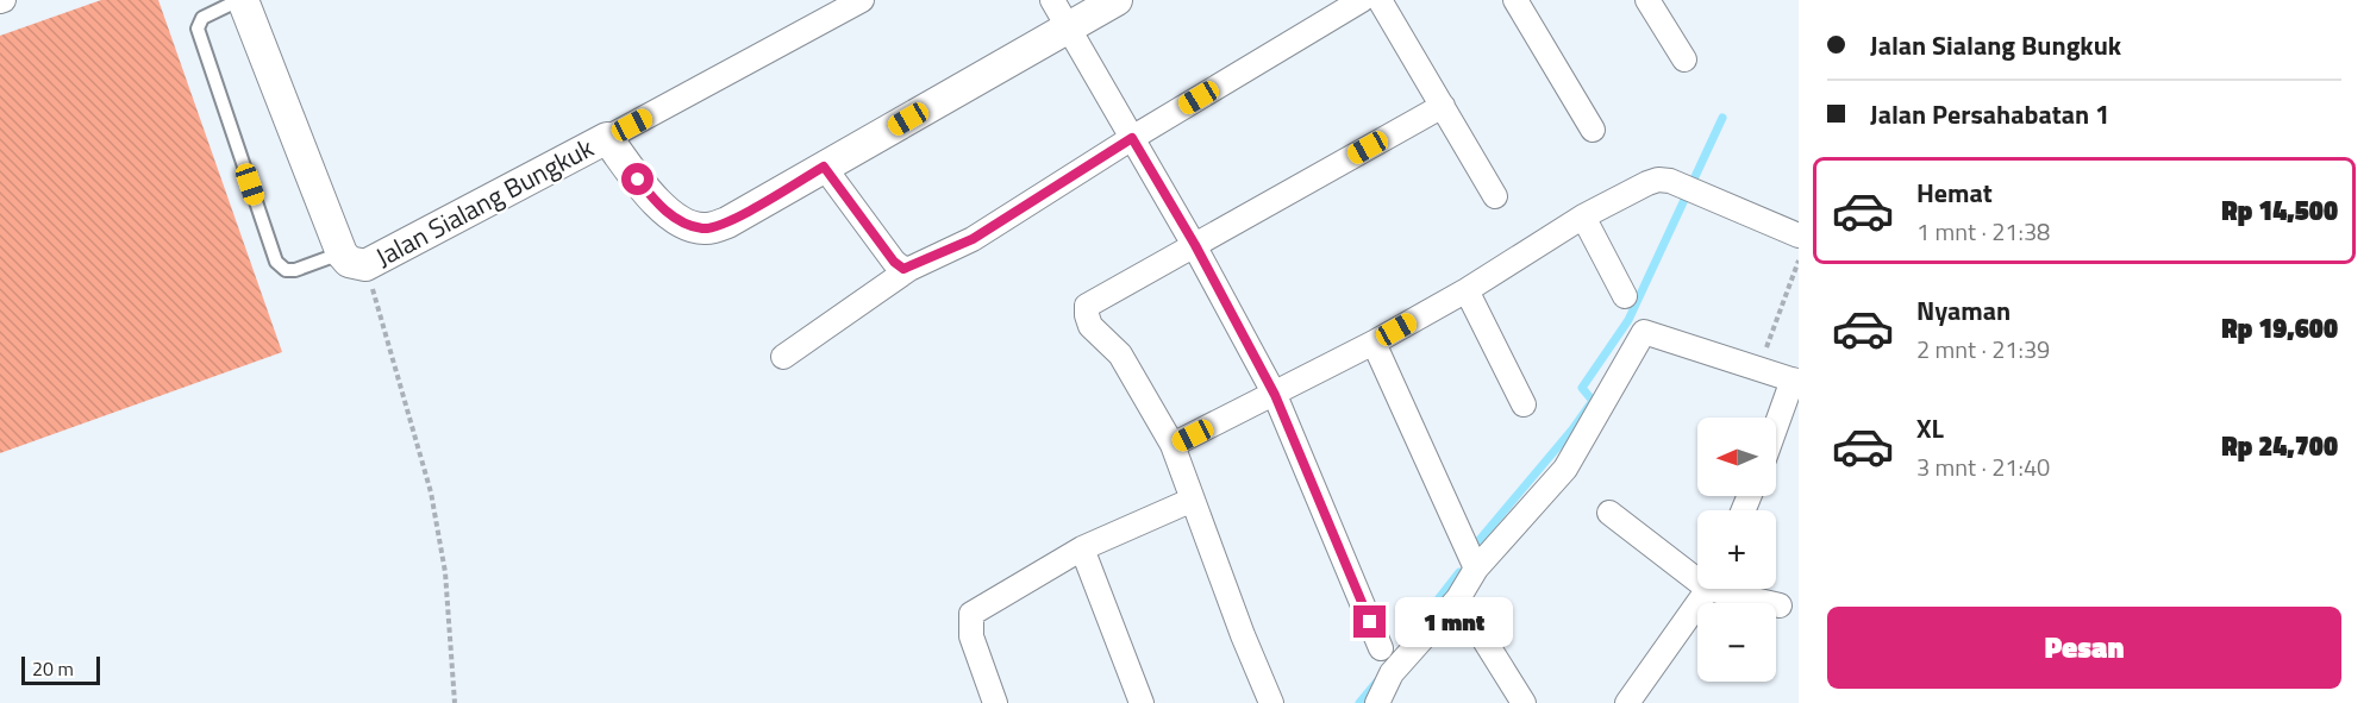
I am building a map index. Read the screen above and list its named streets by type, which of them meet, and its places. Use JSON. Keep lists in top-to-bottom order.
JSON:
{
  "streets": {
    "street": ["Jalan Sialang Bungkuk"]
  },
  "scale_bar": "20 m",
  "north": "left",
  "page": {
    "banner": ["Jalan Sialang Bungkuk", "Jalan Persahabatan 1"],
    "list": [
      {
        "name": "Hemat",
        "note": "1 mnt · 21:38",
        "value": "Rp 14,500"
      },
      {
        "name": "Nyaman",
        "note": "2 mnt · 21:39",
        "value": "Rp 19,600"
      },
      {
        "name": "XL",
        "note": "3 mnt · 21:40",
        "value": "Rp 24,700"
      }
    ],
    "map_buttons": ["+", "−"],
    "buttons": "Pesan",
    "bubble": "1 mnt",
    "scale": "20 m"
  }
}
